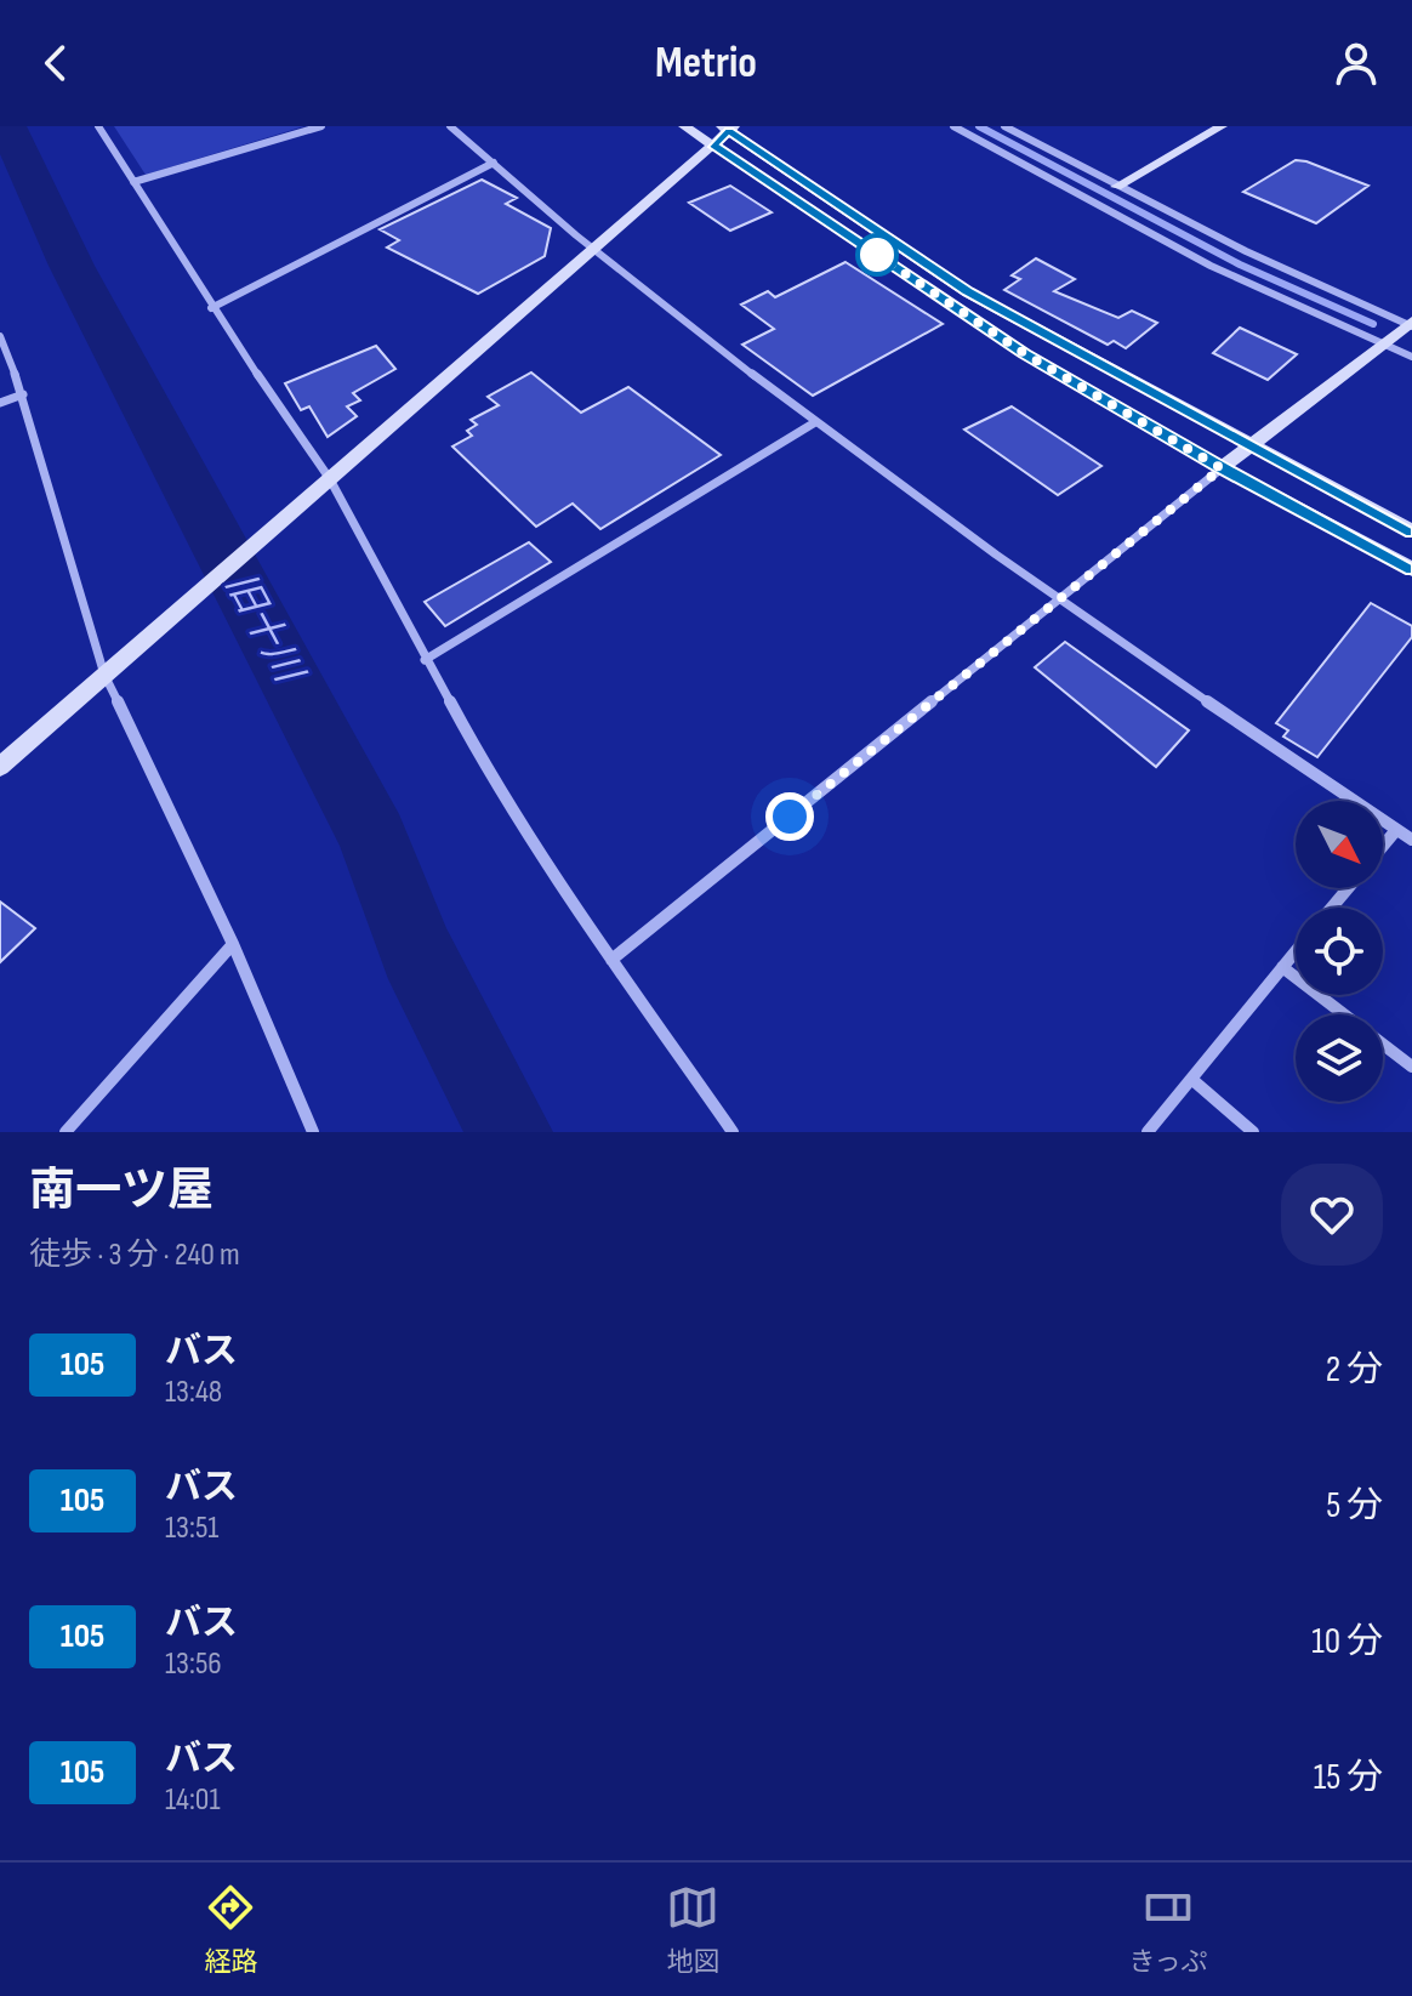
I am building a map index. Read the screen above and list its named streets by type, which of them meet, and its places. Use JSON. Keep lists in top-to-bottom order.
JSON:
{
  "water": ["旧十川"],
  "lines": ["bus line 105"],
  "north": "bottom right",
  "page": {
    "header": "Metrio",
    "heading": ["南一ツ屋", "徒歩 · 3 分 · 240 m"],
    "list": [
      {
        "mark": "105",
        "name": "バス",
        "note": "13:48",
        "value": "2 分"
      },
      {
        "mark": "105",
        "name": "バス",
        "note": "13:51",
        "value": "5 分"
      },
      {
        "mark": "105",
        "name": "バス",
        "note": "13:56",
        "value": "10 分"
      },
      {
        "mark": "105",
        "name": "バス",
        "note": "14:01",
        "value": "15 分"
      }
    ],
    "tabs": ["経路", "地図", "きっぷ"]
  }
}
